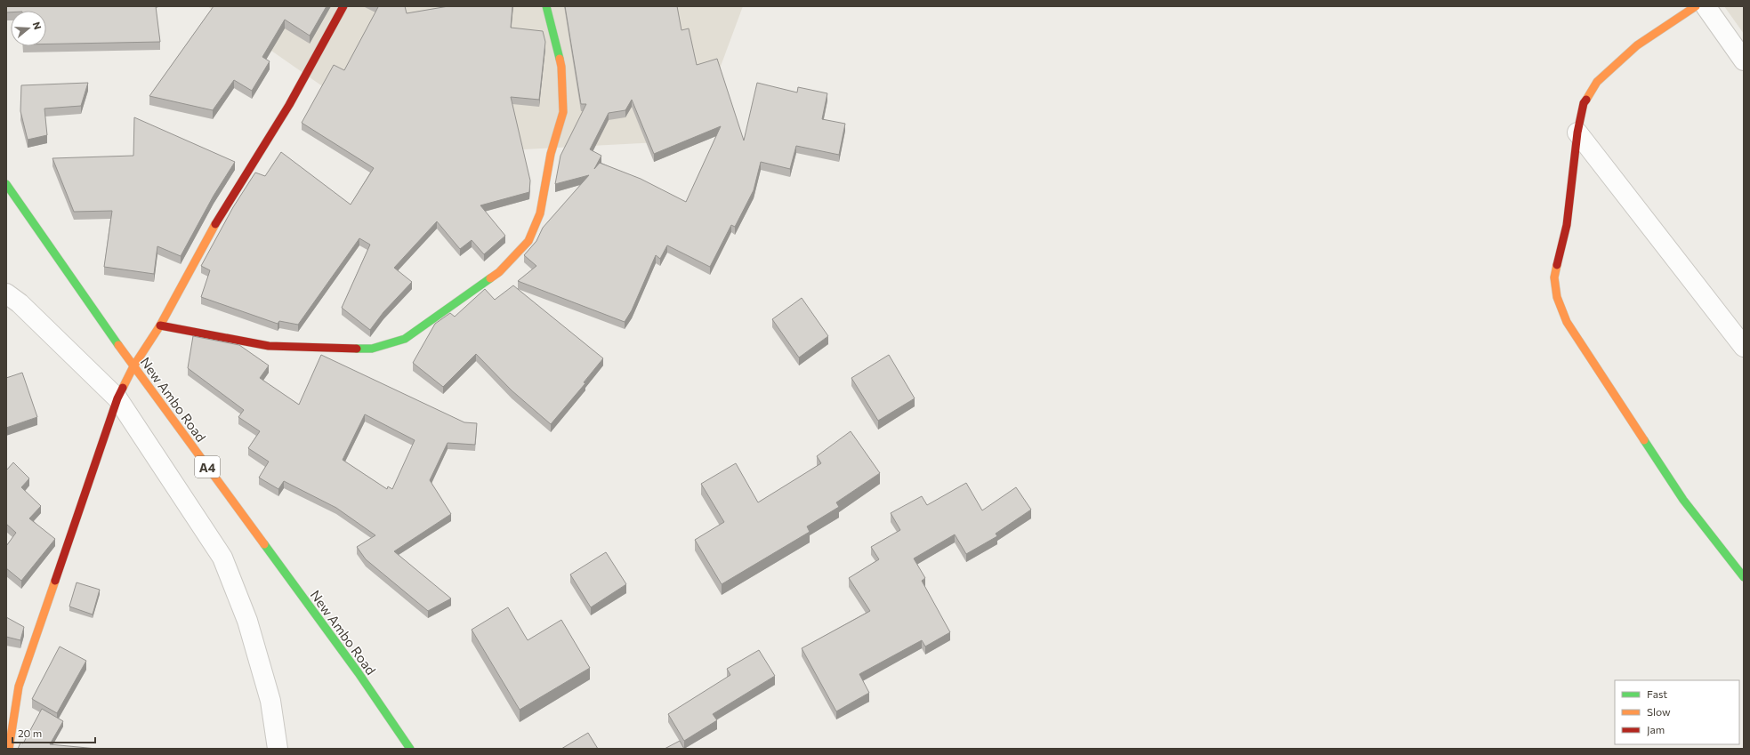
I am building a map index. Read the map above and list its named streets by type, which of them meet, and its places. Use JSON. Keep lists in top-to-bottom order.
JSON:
{
  "streets": {
    "street": ["New Ambo Road", "A4"]
  },
  "legend": ["Fast", "Slow", "Jam"],
  "scale_bar": "20 m",
  "north": "right"
}
